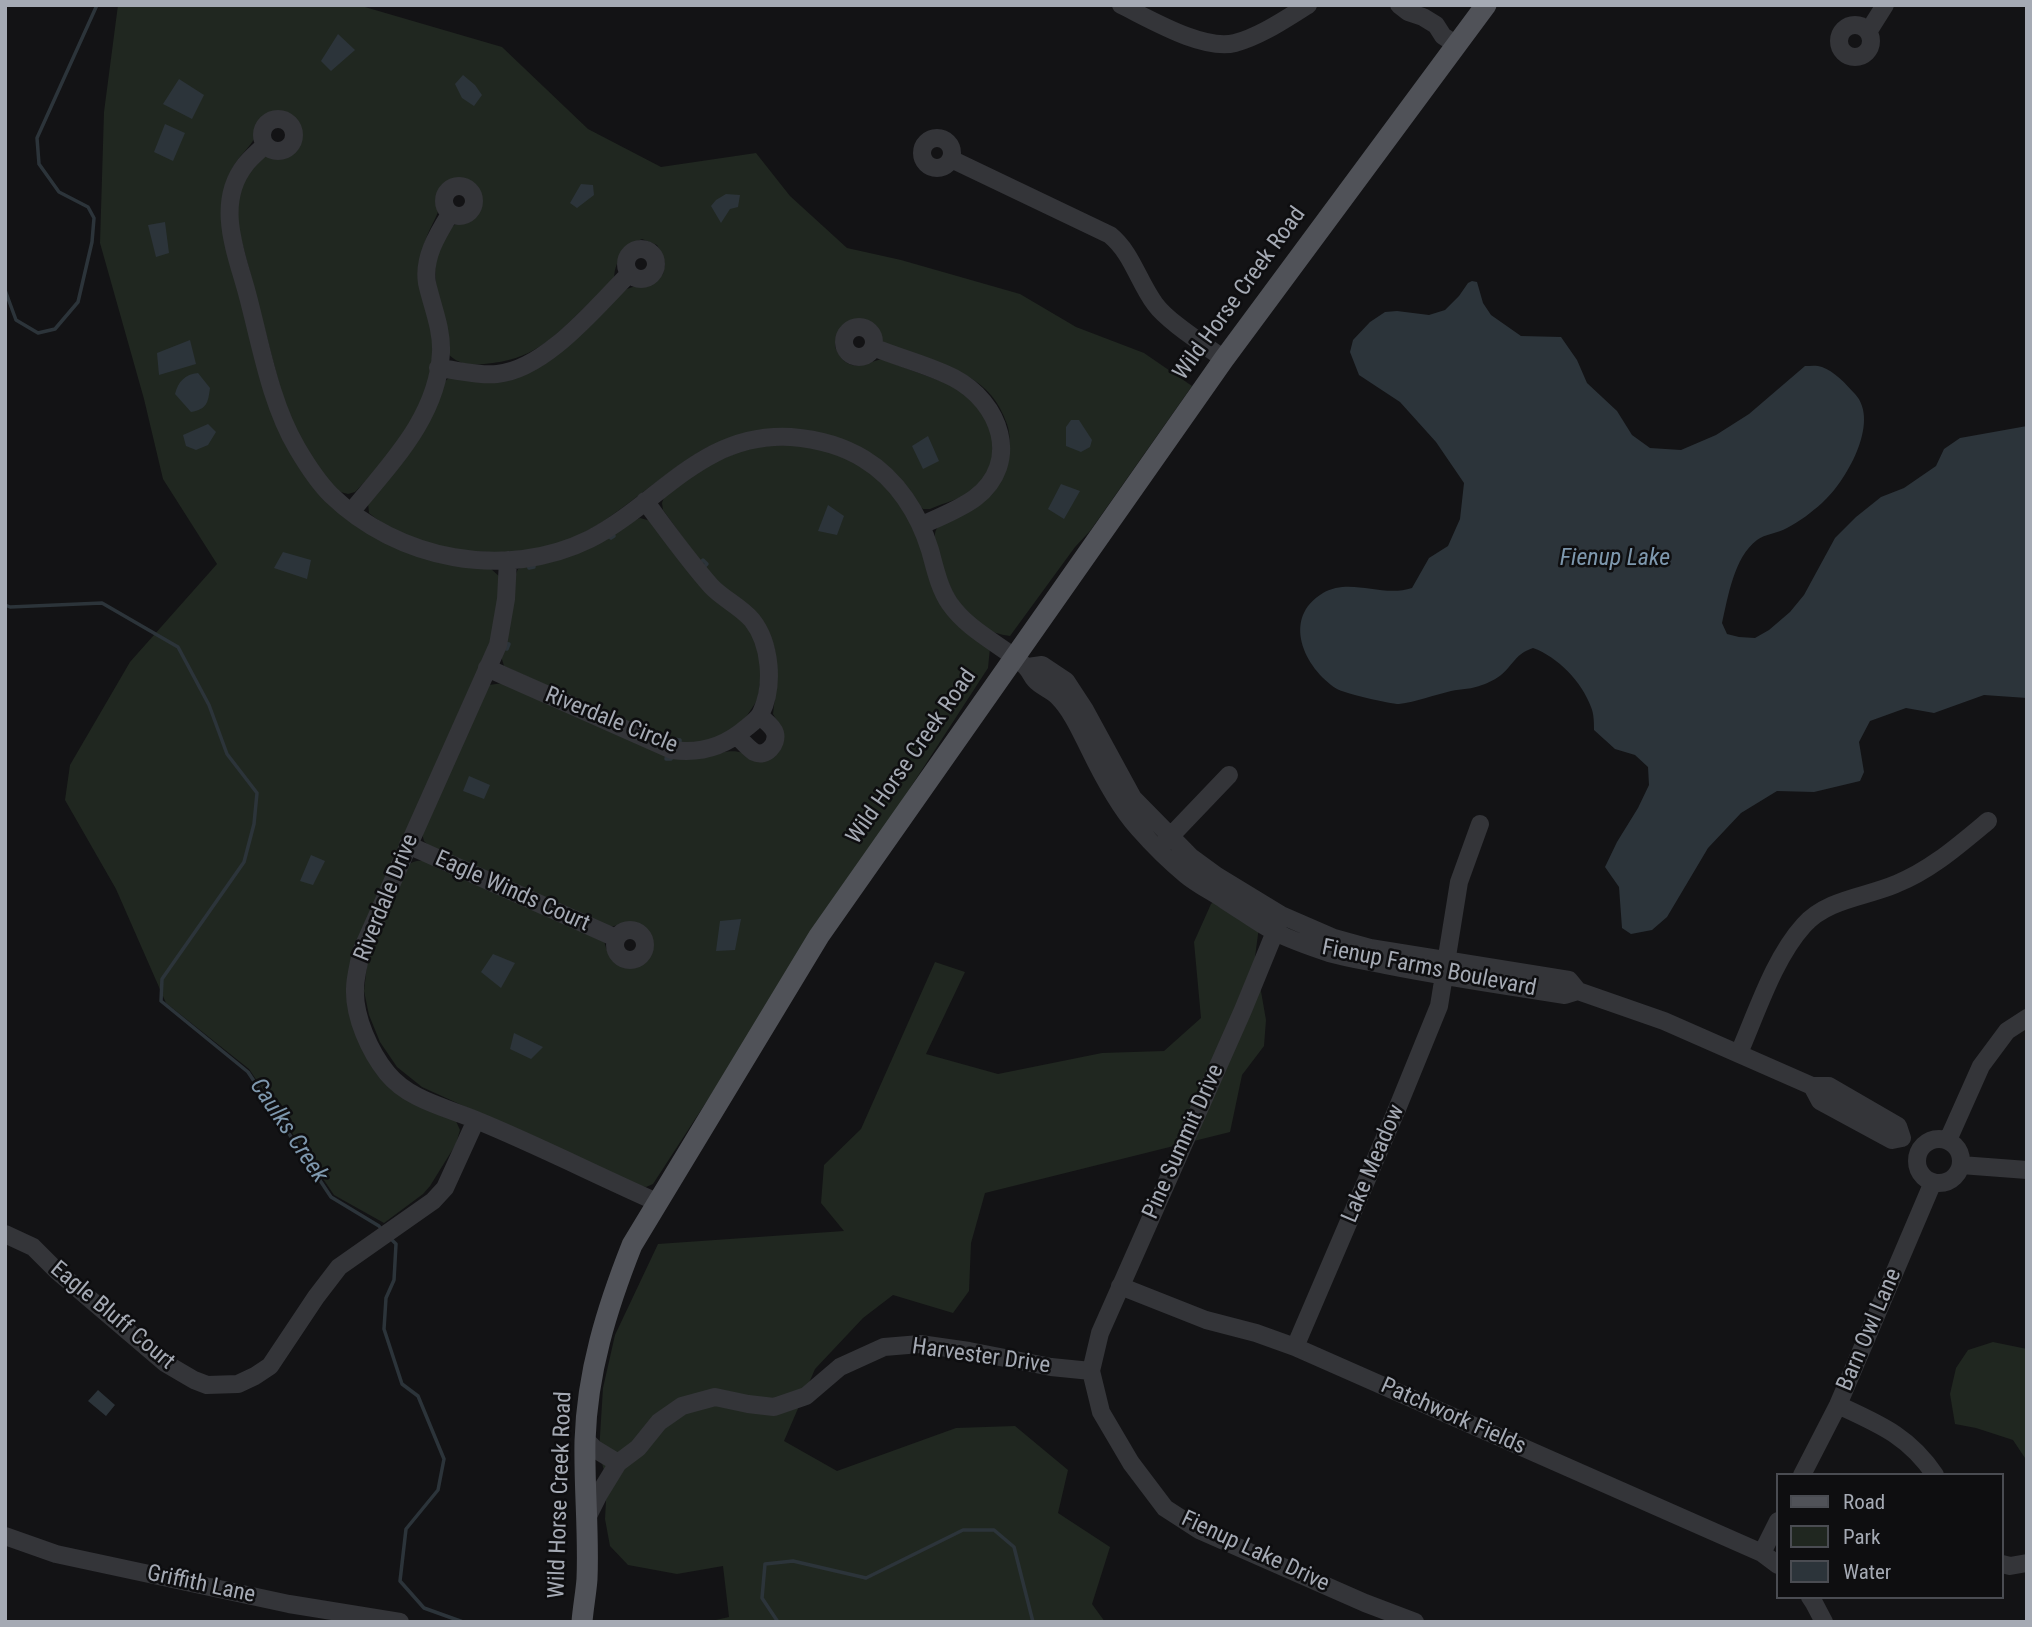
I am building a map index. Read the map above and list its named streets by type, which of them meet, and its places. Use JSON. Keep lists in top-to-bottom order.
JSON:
{
  "streets": {
    "main road": ["Wild Horse Creek Road"],
    "street": [
      "Riverdale Circle",
      "Eagle Winds Court",
      "Riverdale Drive",
      "Fienup Farms Boulevard",
      "Pine Summit Drive",
      "Lake Meadow",
      "Eagle Bluff Court",
      "Barn Owl Lane",
      "Harvester Drive",
      "Patchwork Fields",
      "Fienup Lake Drive",
      "Griffith Lane"
    ]
  },
  "crossings": [
    ["Wild Horse Creek Road", "Riverdale Drive"],
    ["Wild Horse Creek Road", "Fienup Farms Boulevard"],
    ["Wild Horse Creek Road", "Harvester Drive"],
    ["Riverdale Circle", "Riverdale Drive"],
    ["Eagle Winds Court", "Riverdale Drive"],
    ["Riverdale Drive", "Fienup Farms Boulevard"],
    ["Riverdale Drive", "Eagle Bluff Court"],
    ["Fienup Farms Boulevard", "Pine Summit Drive"],
    ["Fienup Farms Boulevard", "Lake Meadow"],
    ["Fienup Farms Boulevard", "Barn Owl Lane"],
    ["Pine Summit Drive", "Harvester Drive"],
    ["Pine Summit Drive", "Patchwork Fields"],
    ["Pine Summit Drive", "Fienup Lake Drive"],
    ["Lake Meadow", "Patchwork Fields"],
    ["Harvester Drive", "Fienup Lake Drive"]
  ],
  "water": ["Fienup Lake", "Caulks Creek"],
  "legend": ["Road", "Park", "Water"]
}
